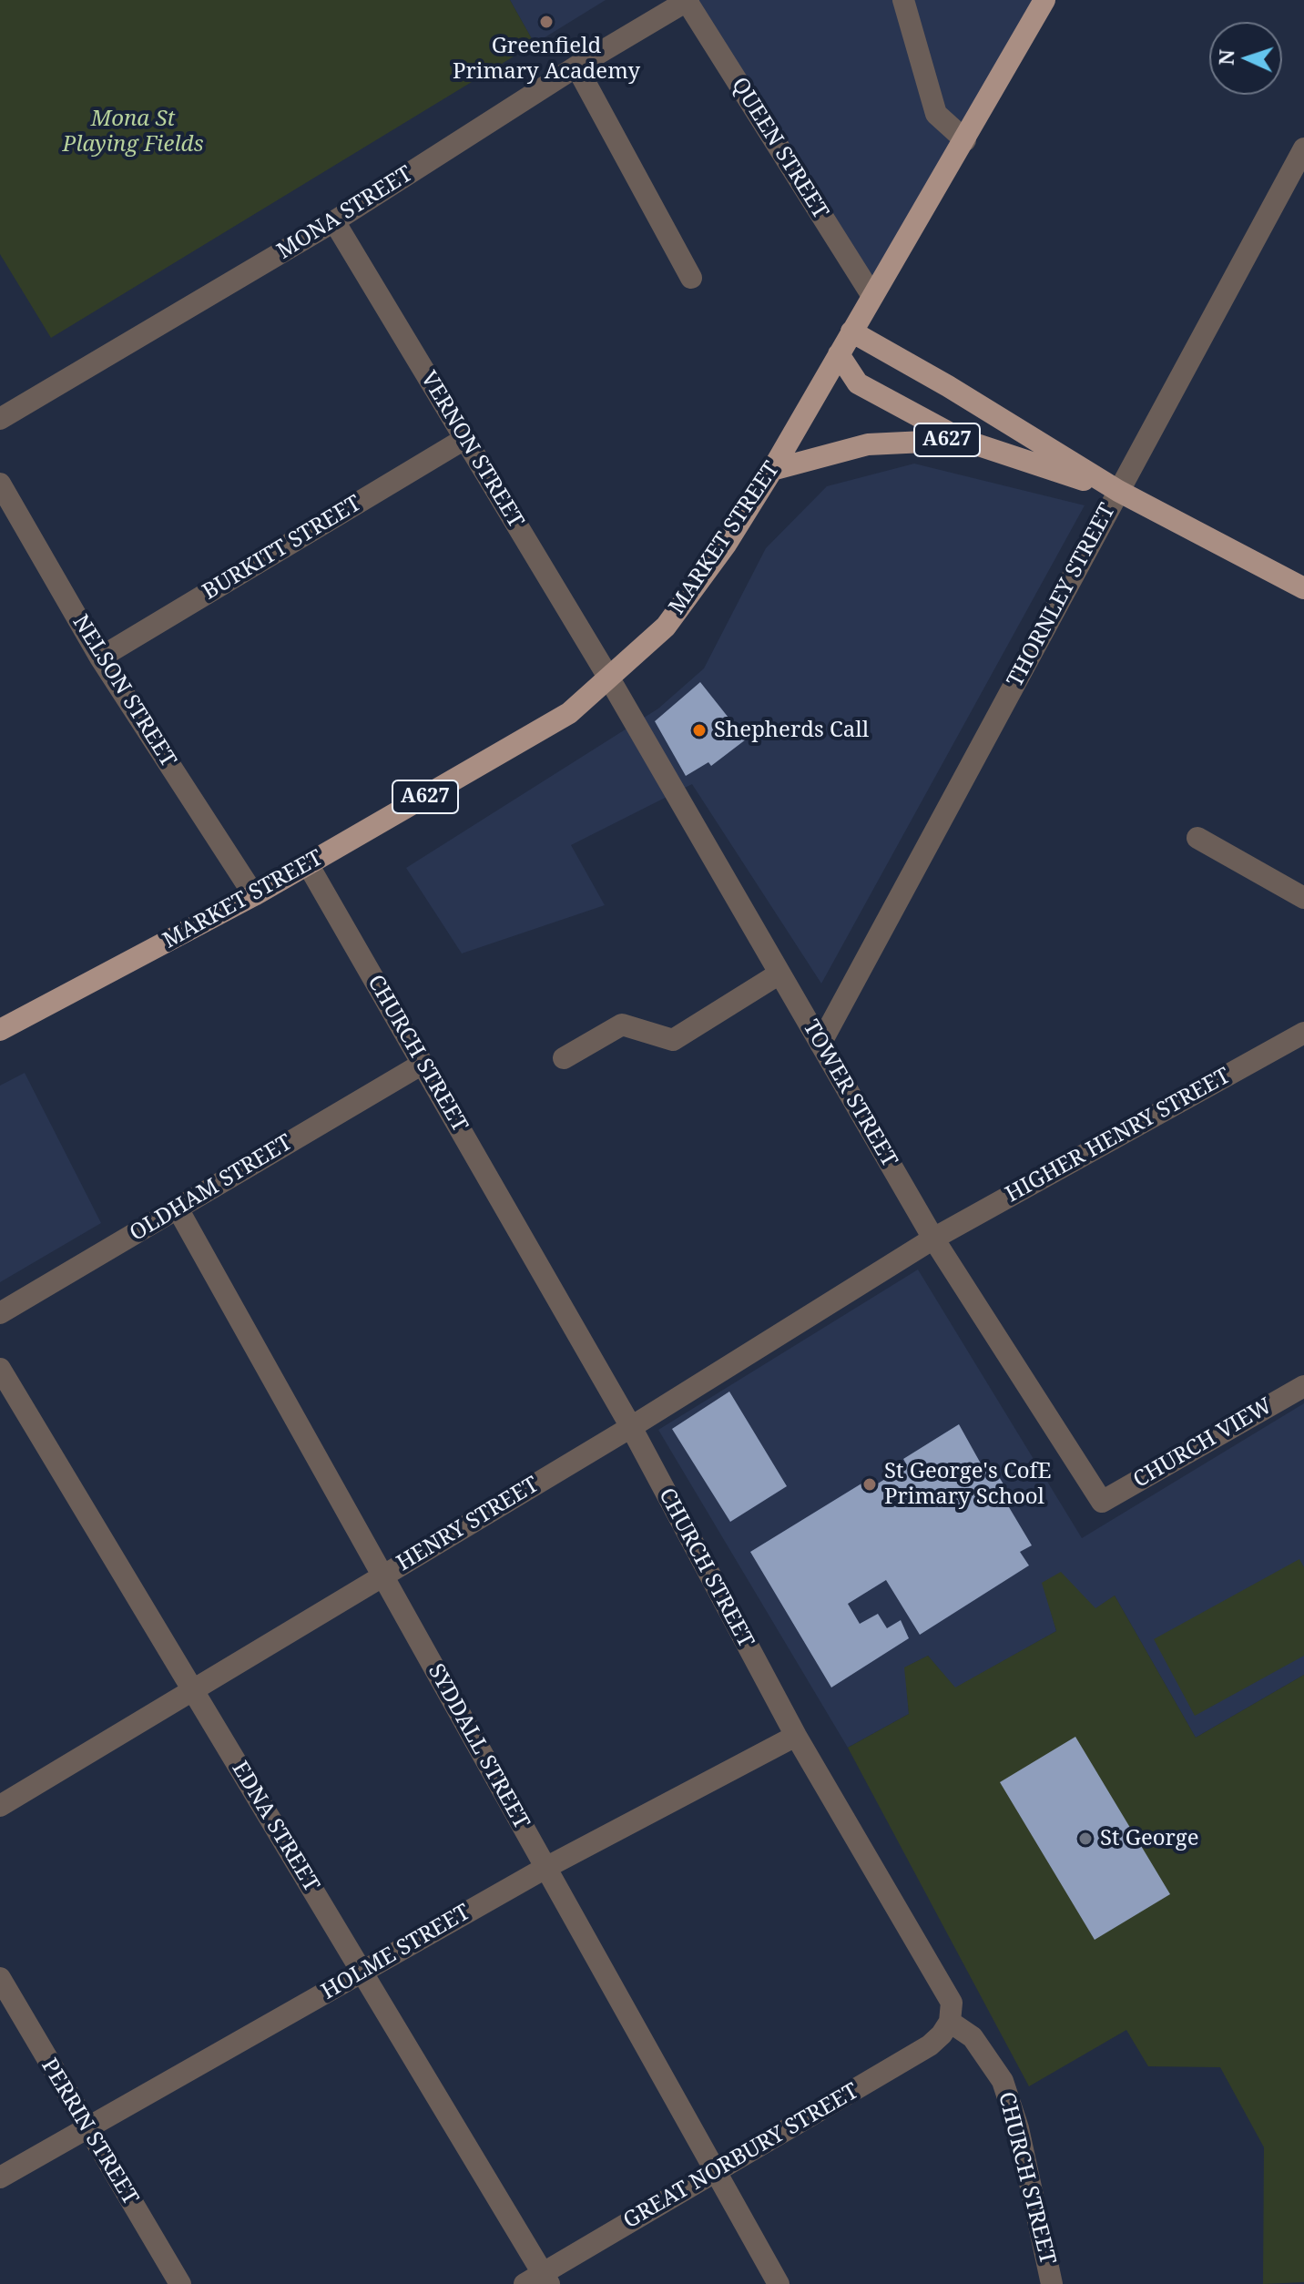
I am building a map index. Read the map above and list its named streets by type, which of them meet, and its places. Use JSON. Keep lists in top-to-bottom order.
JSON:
{
  "streets": {
    "main road": ["A627", "MARKET STREET"],
    "street": [
      "QUEEN STREET",
      "MONA STREET",
      "VERNON STREET",
      "BURKITT STREET",
      "THORNLEY STREET",
      "NELSON STREET",
      "CHURCH STREET",
      "TOWER STREET",
      "HIGHER HENRY STREET",
      "OLDHAM STREET",
      "CHURCH VIEW",
      "HENRY STREET",
      "SYDDALL STREET",
      "EDNA STREET",
      "HOLME STREET",
      "PERRIN STREET",
      "GREAT NORBURY STREET"
    ]
  },
  "crossings": [
    ["QUEEN STREET", "MONA STREET"],
    ["QUEEN STREET", "MARKET STREET"],
    ["MONA STREET", "VERNON STREET"],
    ["A627", "MARKET STREET"],
    ["A627", "THORNLEY STREET"],
    ["VERNON STREET", "MARKET STREET"],
    ["VERNON STREET", "BURKITT STREET"],
    ["VERNON STREET", "TOWER STREET"],
    ["MARKET STREET", "NELSON STREET"],
    ["MARKET STREET", "CHURCH STREET"],
    ["MARKET STREET", "TOWER STREET"],
    ["BURKITT STREET", "NELSON STREET"],
    ["THORNLEY STREET", "TOWER STREET"],
    ["CHURCH STREET", "OLDHAM STREET"],
    ["CHURCH STREET", "HENRY STREET"],
    ["CHURCH STREET", "HOLME STREET"],
    ["CHURCH STREET", "GREAT NORBURY STREET"],
    ["TOWER STREET", "HIGHER HENRY STREET"],
    ["TOWER STREET", "CHURCH VIEW"],
    ["TOWER STREET", "HENRY STREET"],
    ["HIGHER HENRY STREET", "HENRY STREET"],
    ["OLDHAM STREET", "SYDDALL STREET"],
    ["HENRY STREET", "SYDDALL STREET"],
    ["HENRY STREET", "EDNA STREET"],
    ["SYDDALL STREET", "HOLME STREET"],
    ["SYDDALL STREET", "GREAT NORBURY STREET"],
    ["EDNA STREET", "HOLME STREET"],
    ["EDNA STREET", "GREAT NORBURY STREET"],
    ["HOLME STREET", "PERRIN STREET"]
  ],
  "parks": ["Mona St Playing Fields"],
  "places": [
    "Greenfield Primary Academy",
    "Shepherds Call",
    "St George's CofE Primary School",
    "St George"
  ],
  "north": "left"
}
